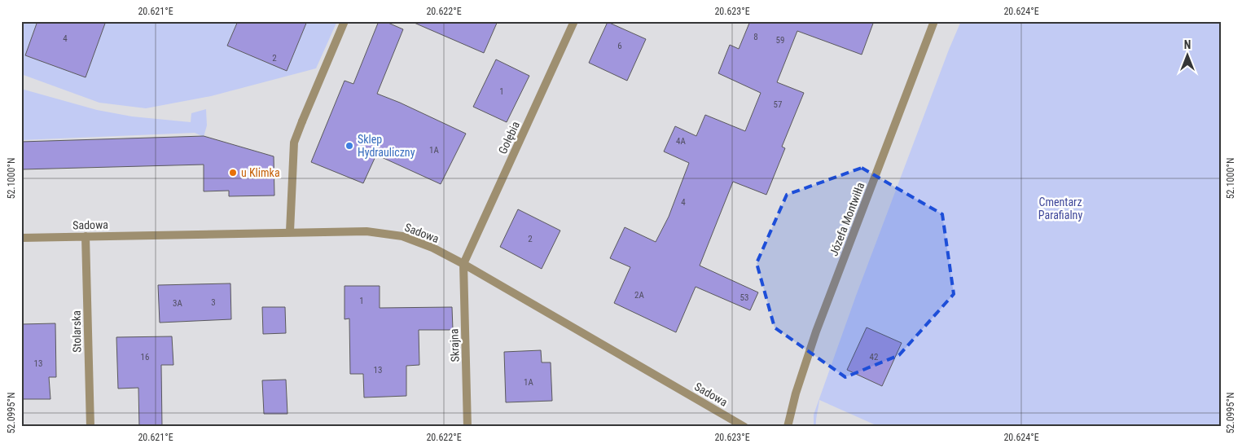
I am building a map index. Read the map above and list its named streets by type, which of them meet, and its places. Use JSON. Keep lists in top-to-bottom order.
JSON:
{
  "streets": {
    "street": [
      "Gołębia",
      "Józefa Montwiłła",
      "Sadowa",
      "Stolarska",
      "Skrajna"
    ]
  },
  "crossings": [
    ["Gołębia", "Sadowa"],
    ["Gołębia", "Skrajna"],
    ["Sadowa", "Stolarska"],
    ["Sadowa", "Skrajna"]
  ],
  "parks": ["Cmentarz Parafialny"],
  "places": ["Sklep Hydrauliczny", "u Klimka"],
  "house_numbers": [
    "8",
    "4",
    "59",
    "6",
    "2",
    "1",
    "57",
    "4A",
    "1A",
    "4",
    "2",
    "2A",
    "53",
    "1",
    "3",
    "3A",
    "16",
    "42",
    "13",
    "13",
    "1A"
  ],
  "north": "top",
  "coordinates": [
    "20.621°E",
    "20.622°E",
    "20.623°E",
    "20.624°E",
    "52.1000°N",
    "52.0995°N"
  ]
}
